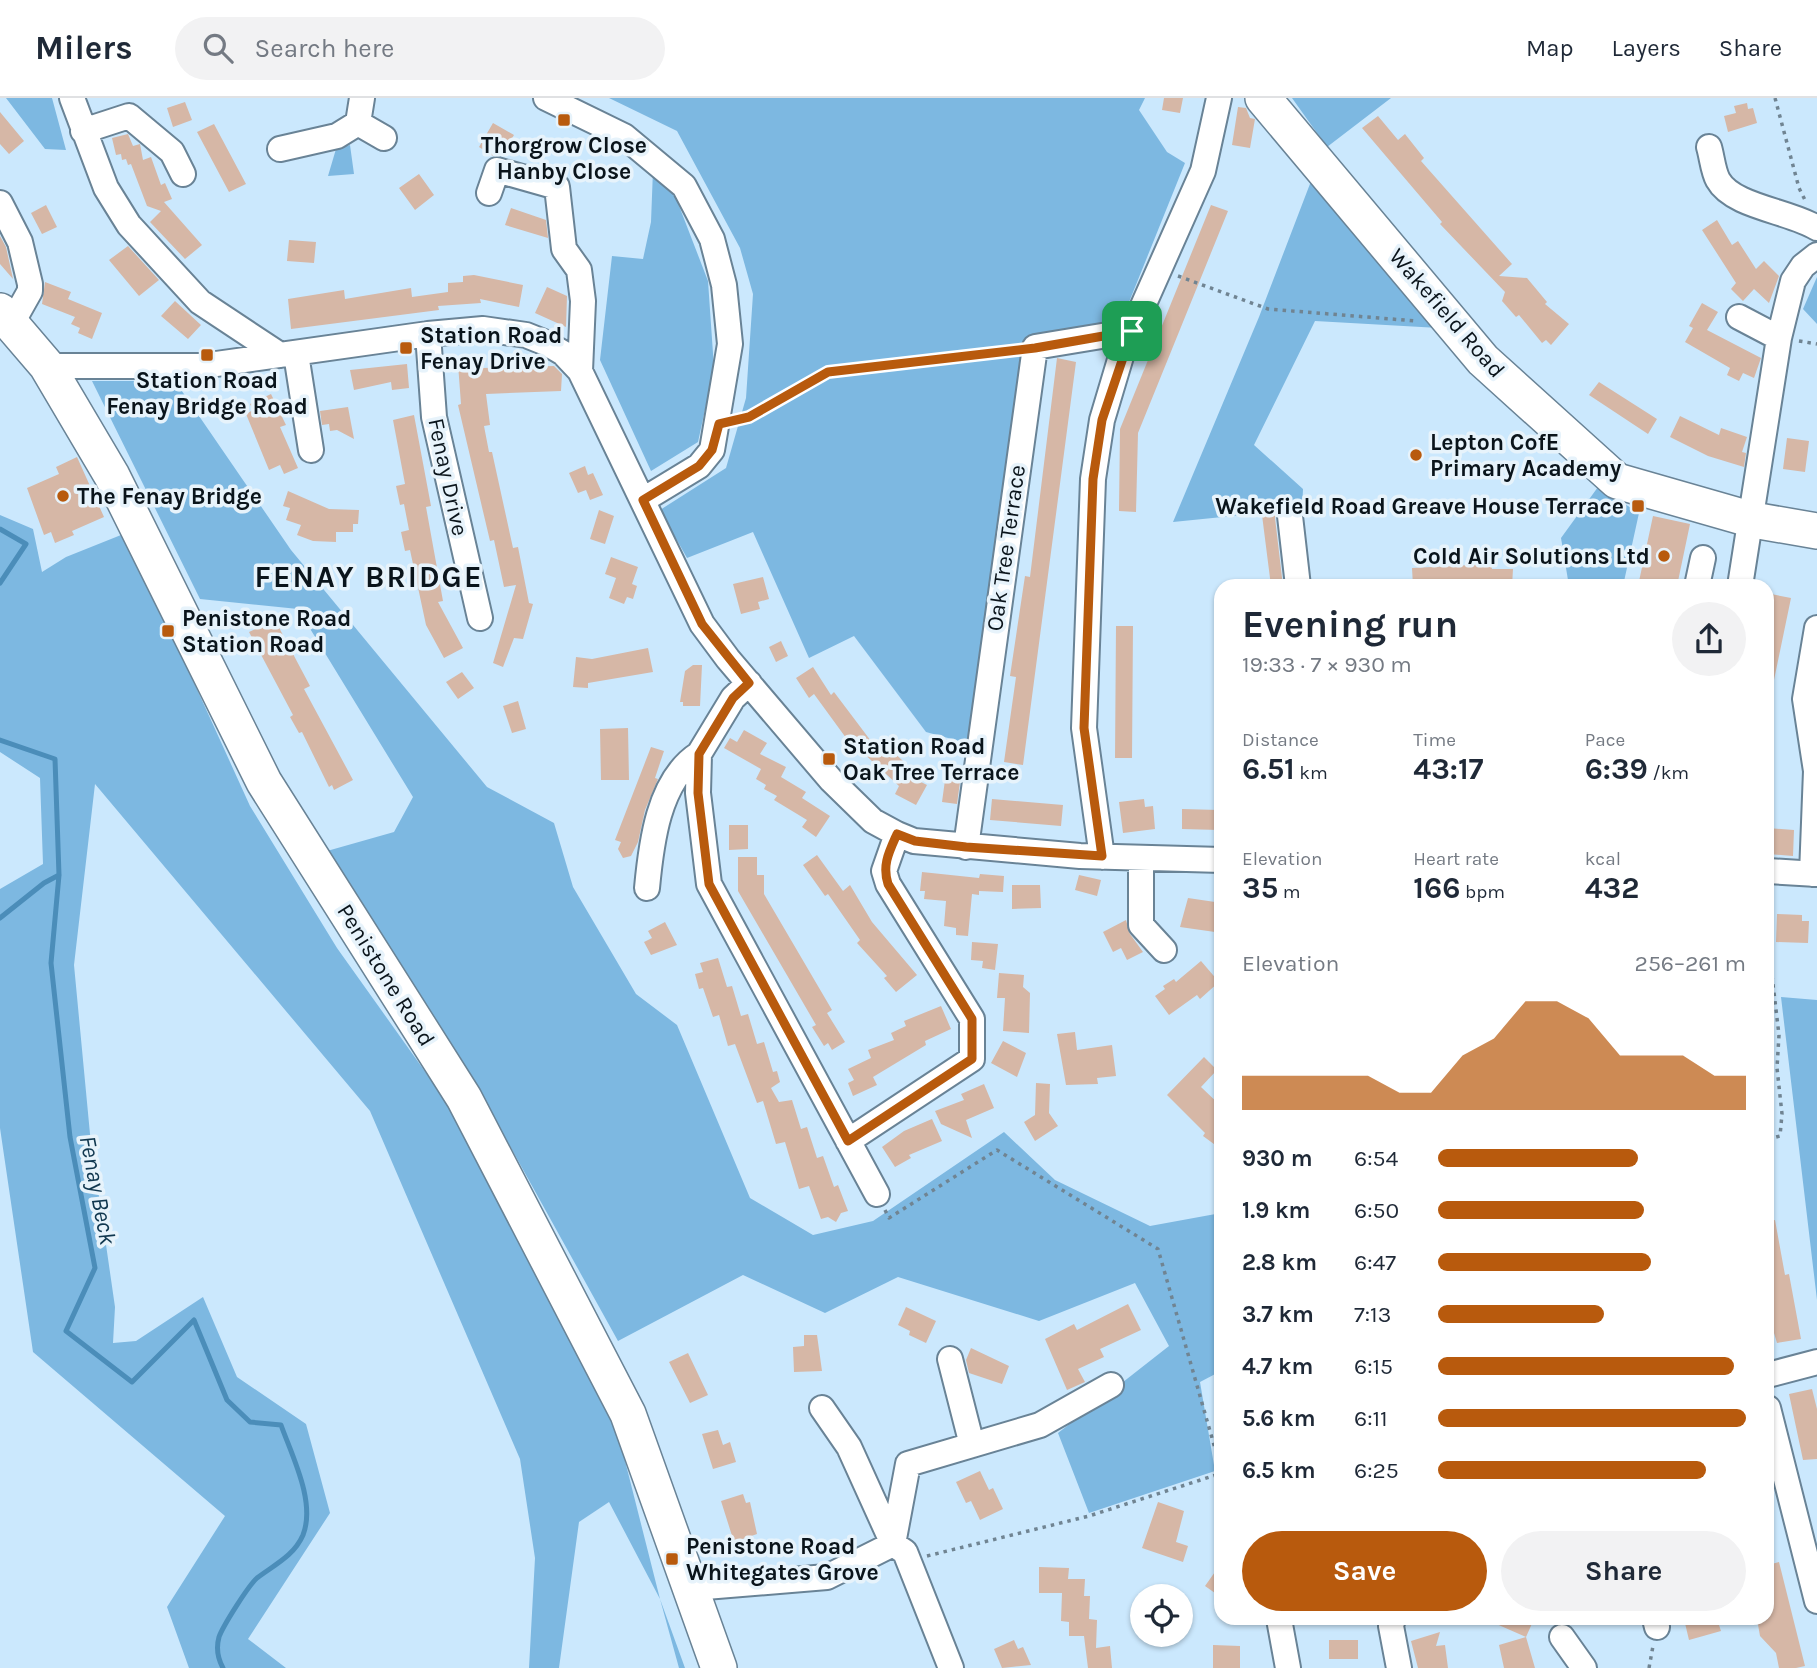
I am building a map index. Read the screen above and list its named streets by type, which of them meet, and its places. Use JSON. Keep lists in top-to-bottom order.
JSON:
{
  "streets": {
    "highway": ["Wakefield Road", "Penistone Road"],
    "street": ["Fenay Drive", "Oak Tree Terrace"]
  },
  "districts": ["FENAY BRIDGE"],
  "water": ["Fenay Beck"],
  "places": {
    "transit": [
      "Thorgrow Close Hanby Close",
      "Station Road Fenay Drive",
      "Station Road Fenay Bridge Road",
      "Wakefield Road Greave House Terrace",
      "Penistone Road Station Road",
      "Station Road Oak Tree Terrace",
      "Penistone Road Whitegates Grove"
    ],
    "other": ["Lepton CofE Primary Academy", "The Fenay Bridge", "Cold Air Solutions Ltd"]
  },
  "page": {
    "header": "Milers",
    "search": "Search here",
    "nav": ["Map", "Layers", "Share"],
    "heading": ["Evening run", "19:33 · 7 × 930 m"],
    "stats": [
      ["Distance", "6.51 km"],
      ["Time", "43:17"],
      ["Pace", "6:39 /km"],
      ["Elevation", "35 m"],
      ["Heart rate", "166 bpm"],
      ["kcal", "432"]
    ],
    "chart": ["Elevation", "256–261 m"],
    "list": [
      {
        "name": "930 m",
        "note": "6:54"
      },
      {
        "name": "1.9 km",
        "note": "6:50"
      },
      {
        "name": "2.8 km",
        "note": "6:47"
      },
      {
        "name": "3.7 km",
        "note": "7:13"
      },
      {
        "name": "4.7 km",
        "note": "6:15"
      },
      {
        "name": "5.6 km",
        "note": "6:11"
      },
      {
        "name": "6.5 km",
        "note": "6:25"
      }
    ],
    "buttons": ["Save", "Share"]
  }
}
